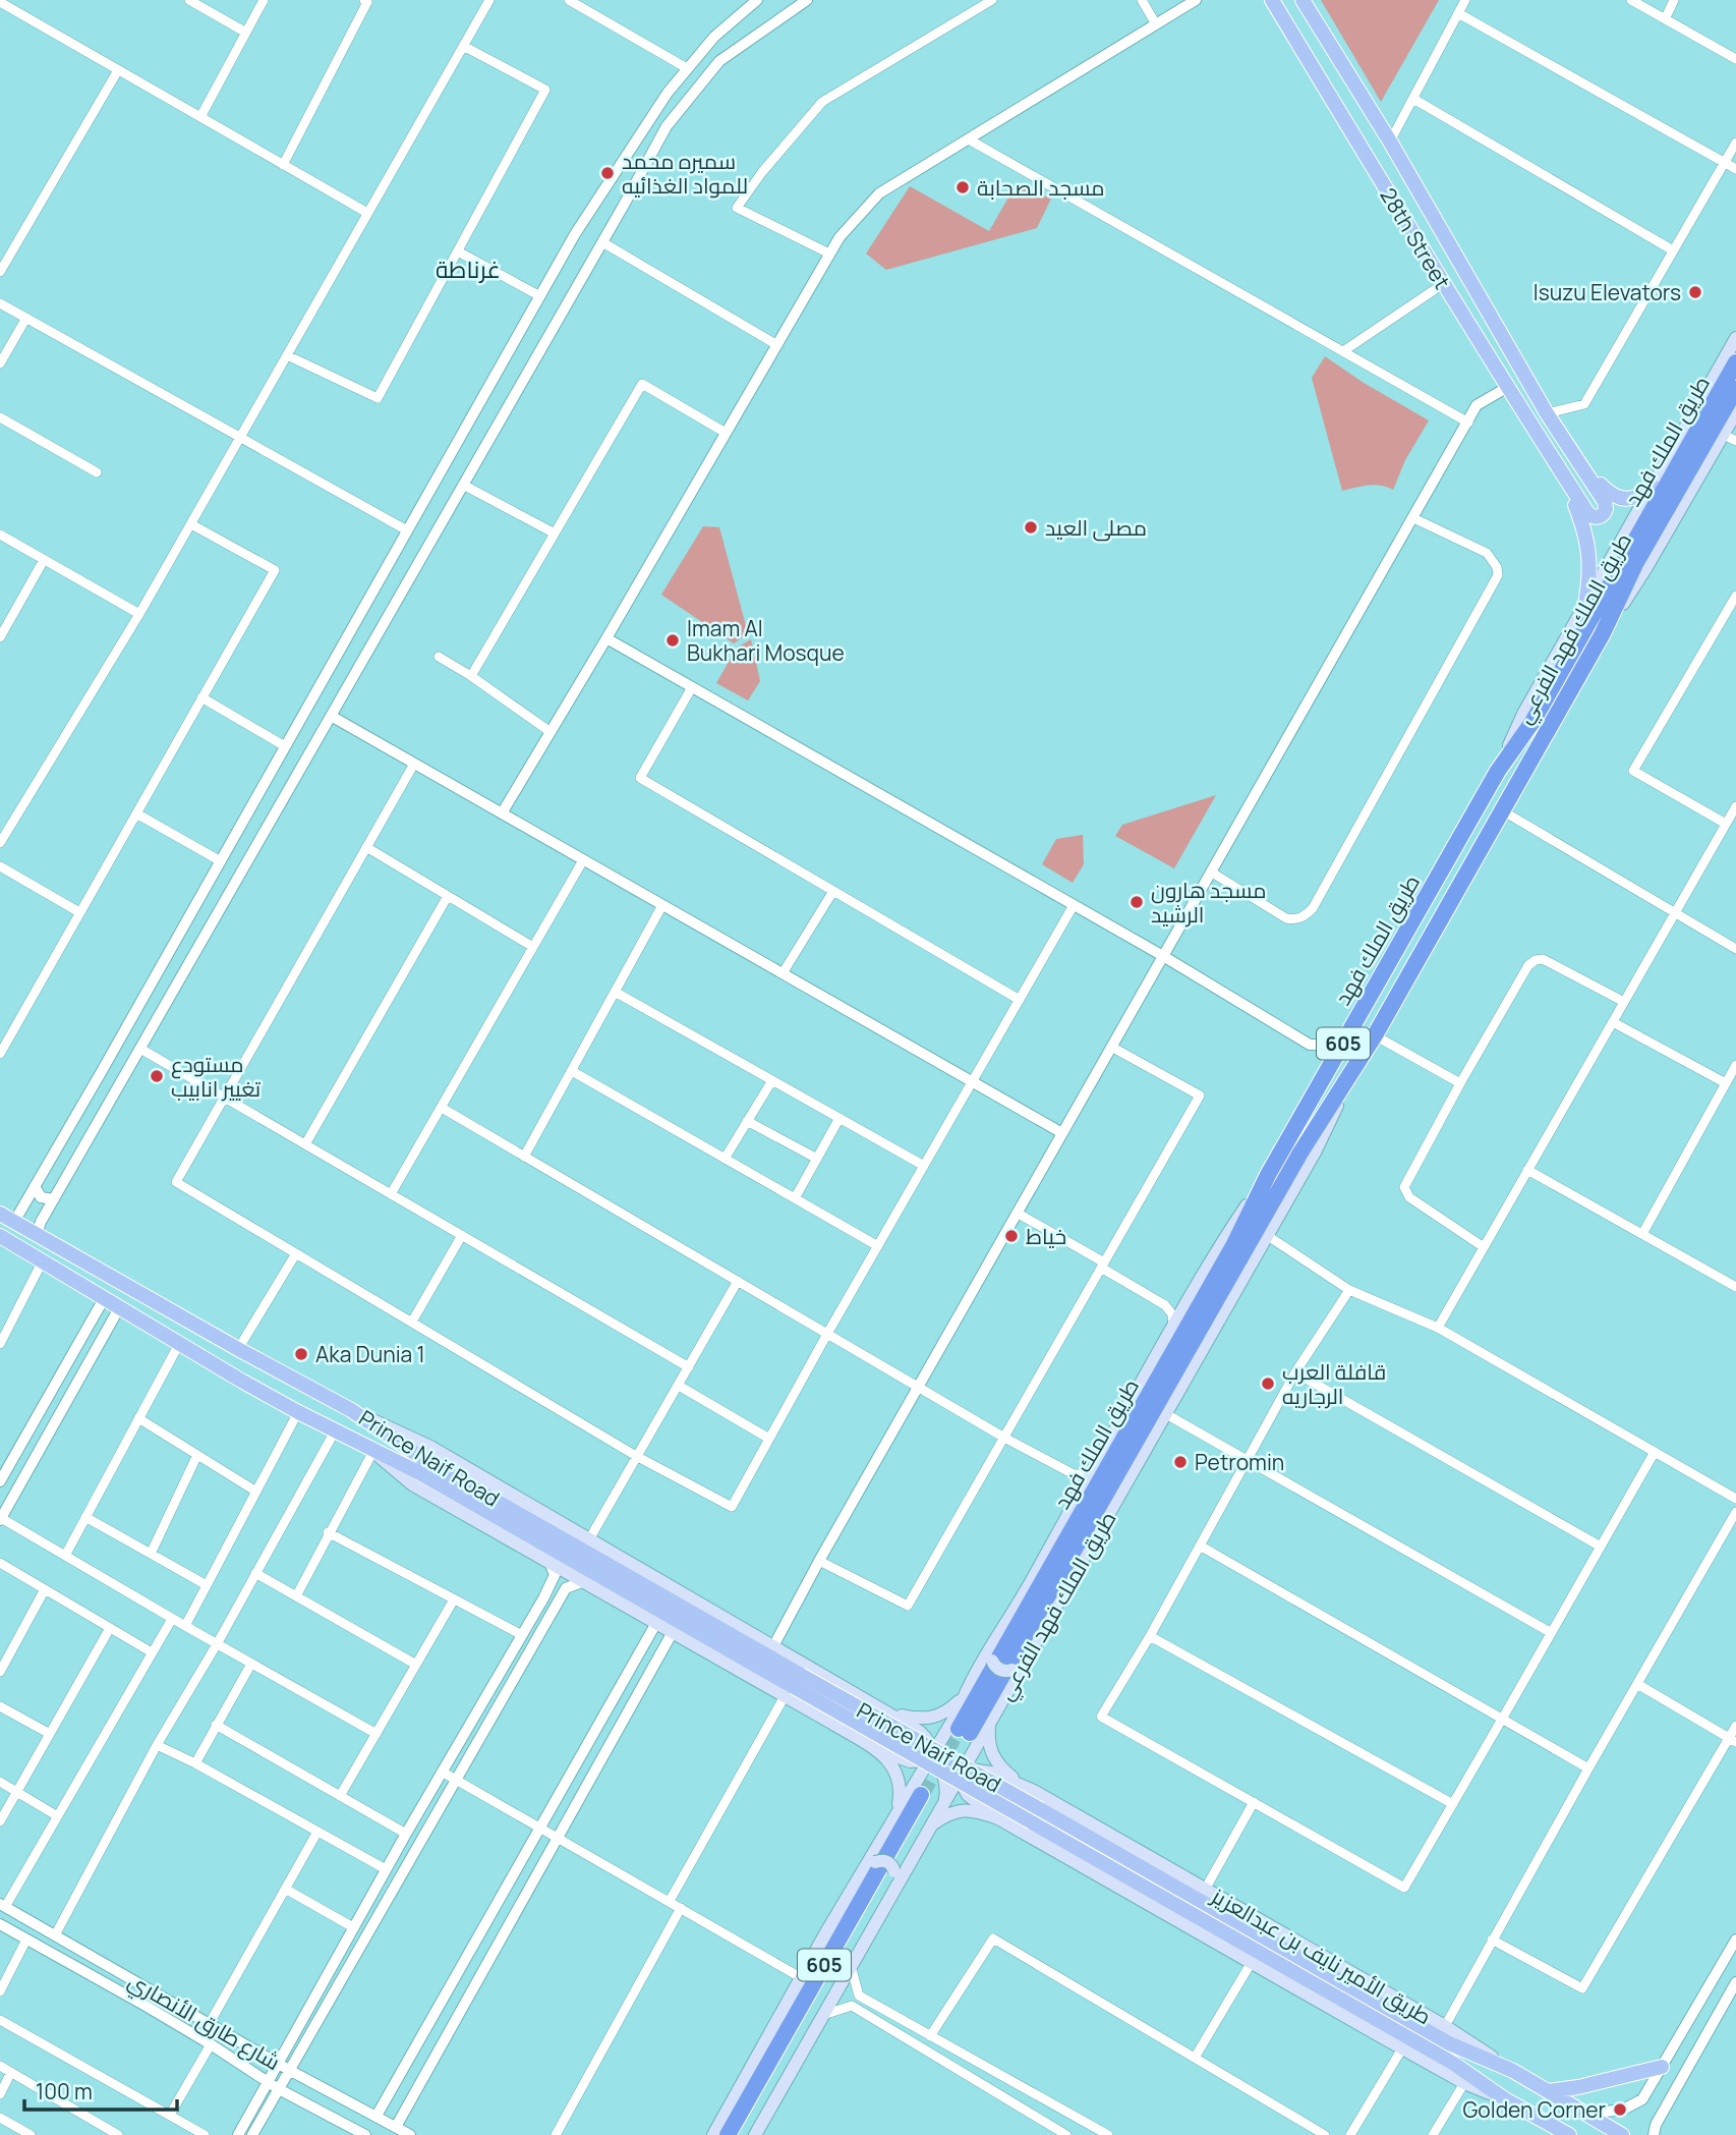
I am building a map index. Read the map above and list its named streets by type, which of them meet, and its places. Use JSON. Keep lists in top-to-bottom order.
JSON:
{
  "streets": {
    "highway": ["طريق الملك فهد", "605"],
    "main road": [
      "28th Street",
      "طريق الملك فهد الفرعي",
      "Prince Naif Road",
      "طريق الأمير نايف بن عبدالعزيز"
    ],
    "street": ["شارع طارق الأنصاري"]
  },
  "crossings": [
    ["طريق الملك فهد", "طريق الملك فهد الفرعي"],
    ["Prince Naif Road", "طريق الأمير نايف بن عبدالعزيز"]
  ],
  "districts": ["غرناطة"],
  "places": [
    "سميره محمد للمواد الغذائيه",
    "مسجد الصحابة",
    "Isuzu Elevators",
    "مصلى العيد",
    "Imam Al Bukhari Mosque",
    "مسجد هارون الرشيد",
    "مستودع تغيير انابيب",
    "خياط",
    "Aka Dunia 1",
    "قافلة العرب الرجاريه",
    "Petromin",
    "Golden Corner"
  ],
  "scale_bar": "100 m"
}
